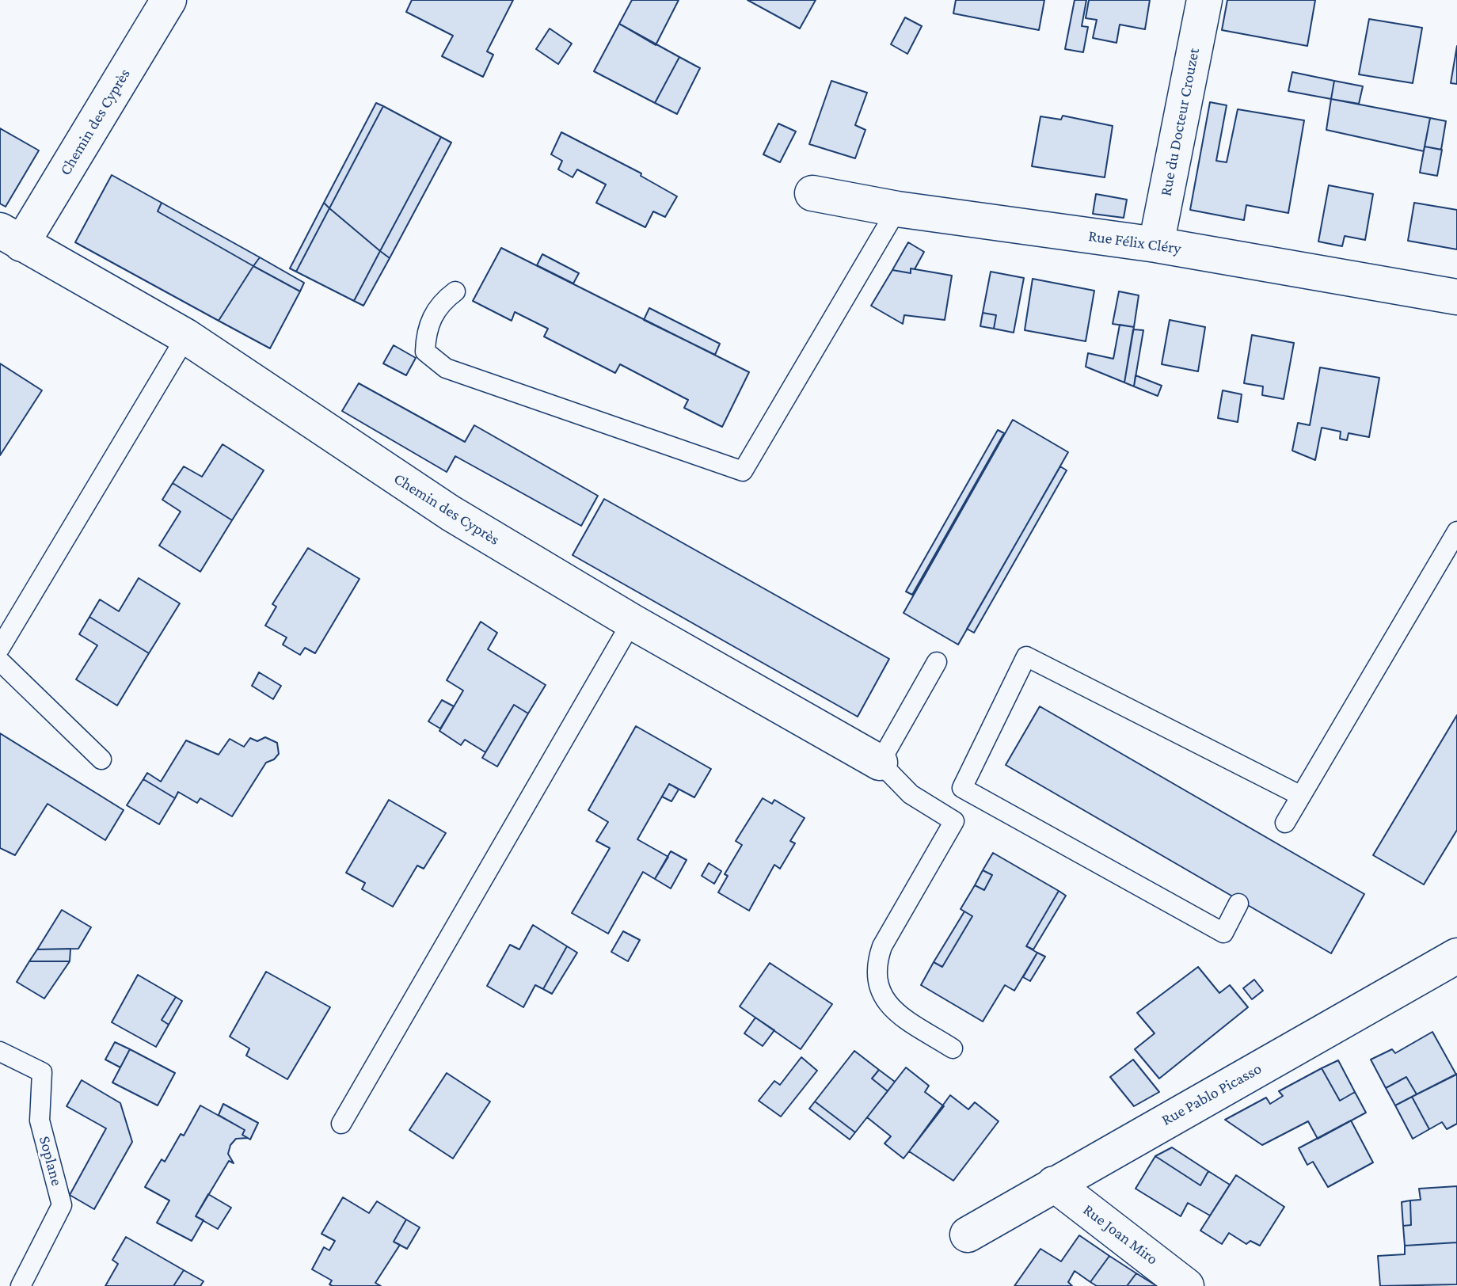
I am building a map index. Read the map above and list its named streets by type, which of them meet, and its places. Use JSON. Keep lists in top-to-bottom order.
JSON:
{
  "streets": {
    "street": [
      "Chemin des Cyprès",
      "Rue du Docteur Crouzet",
      "Rue Félix Cléry",
      "Rue Pablo Picasso",
      "Rue Joan Miro"
    ],
    "lane": ["Soplane"]
  },
  "crossings": [
    ["Rue du Docteur Crouzet", "Rue Félix Cléry"],
    ["Rue Pablo Picasso", "Rue Joan Miro"]
  ]
}
